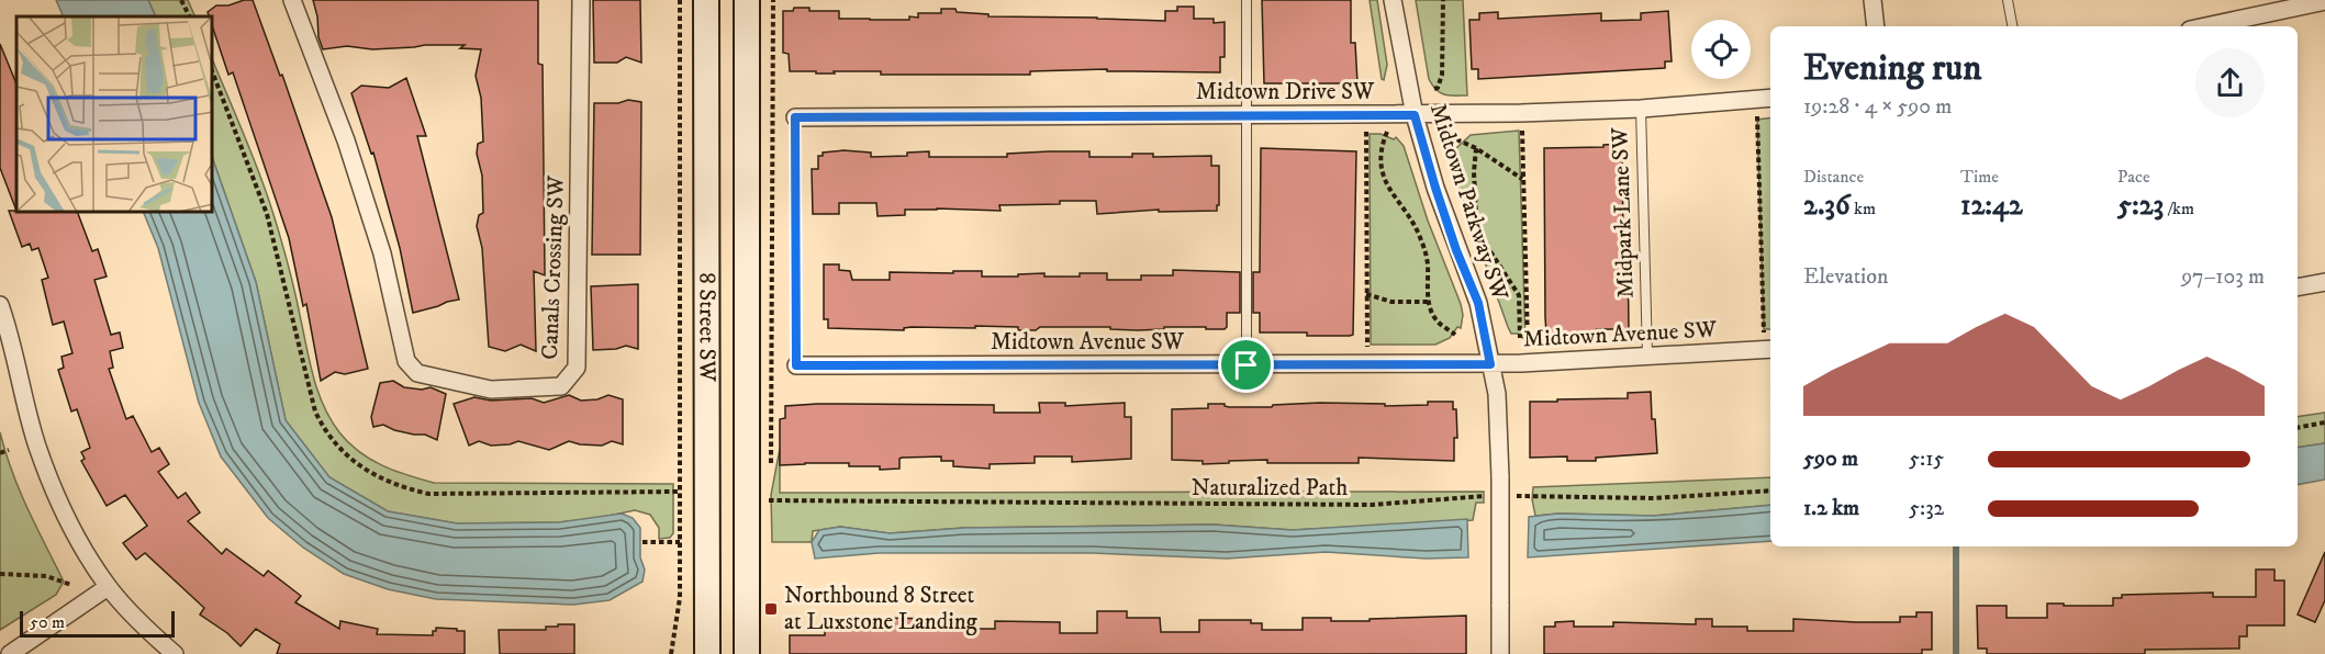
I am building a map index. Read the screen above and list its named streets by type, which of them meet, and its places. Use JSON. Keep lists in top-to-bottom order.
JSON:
{
  "streets": {
    "main road": ["8 Street SW"],
    "street": [
      "Midtown Drive SW",
      "Midtown Parkway SW",
      "Canals Crossing SW",
      "Midtown Avenue SW"
    ],
    "lane": ["Midpark Lane SW"],
    "path": ["Naturalized Path"]
  },
  "crossings": [
    ["Midtown Drive SW", "Midtown Parkway SW"],
    ["Midtown Drive SW", "Midpark Lane SW"],
    ["Midtown Parkway SW", "Midtown Avenue SW"],
    ["Midpark Lane SW", "Midtown Avenue SW"]
  ],
  "places": {
    "transit": ["Northbound 8 Street at Luxstone Landing"]
  },
  "scale_bar": "50 m",
  "page": {
    "heading": ["Evening run", "19:28 · 4 × 590 m"],
    "stats": [
      ["Distance", "2.36 km"],
      ["Time", "12:42"],
      ["Pace", "5:23 /km"]
    ],
    "chart": ["Elevation", "97–103 m"],
    "list": [
      {
        "name": "590 m",
        "note": "5:15"
      },
      {
        "name": "1.2 km",
        "note": "5:32"
      }
    ],
    "scale": "50 m"
  }
}
